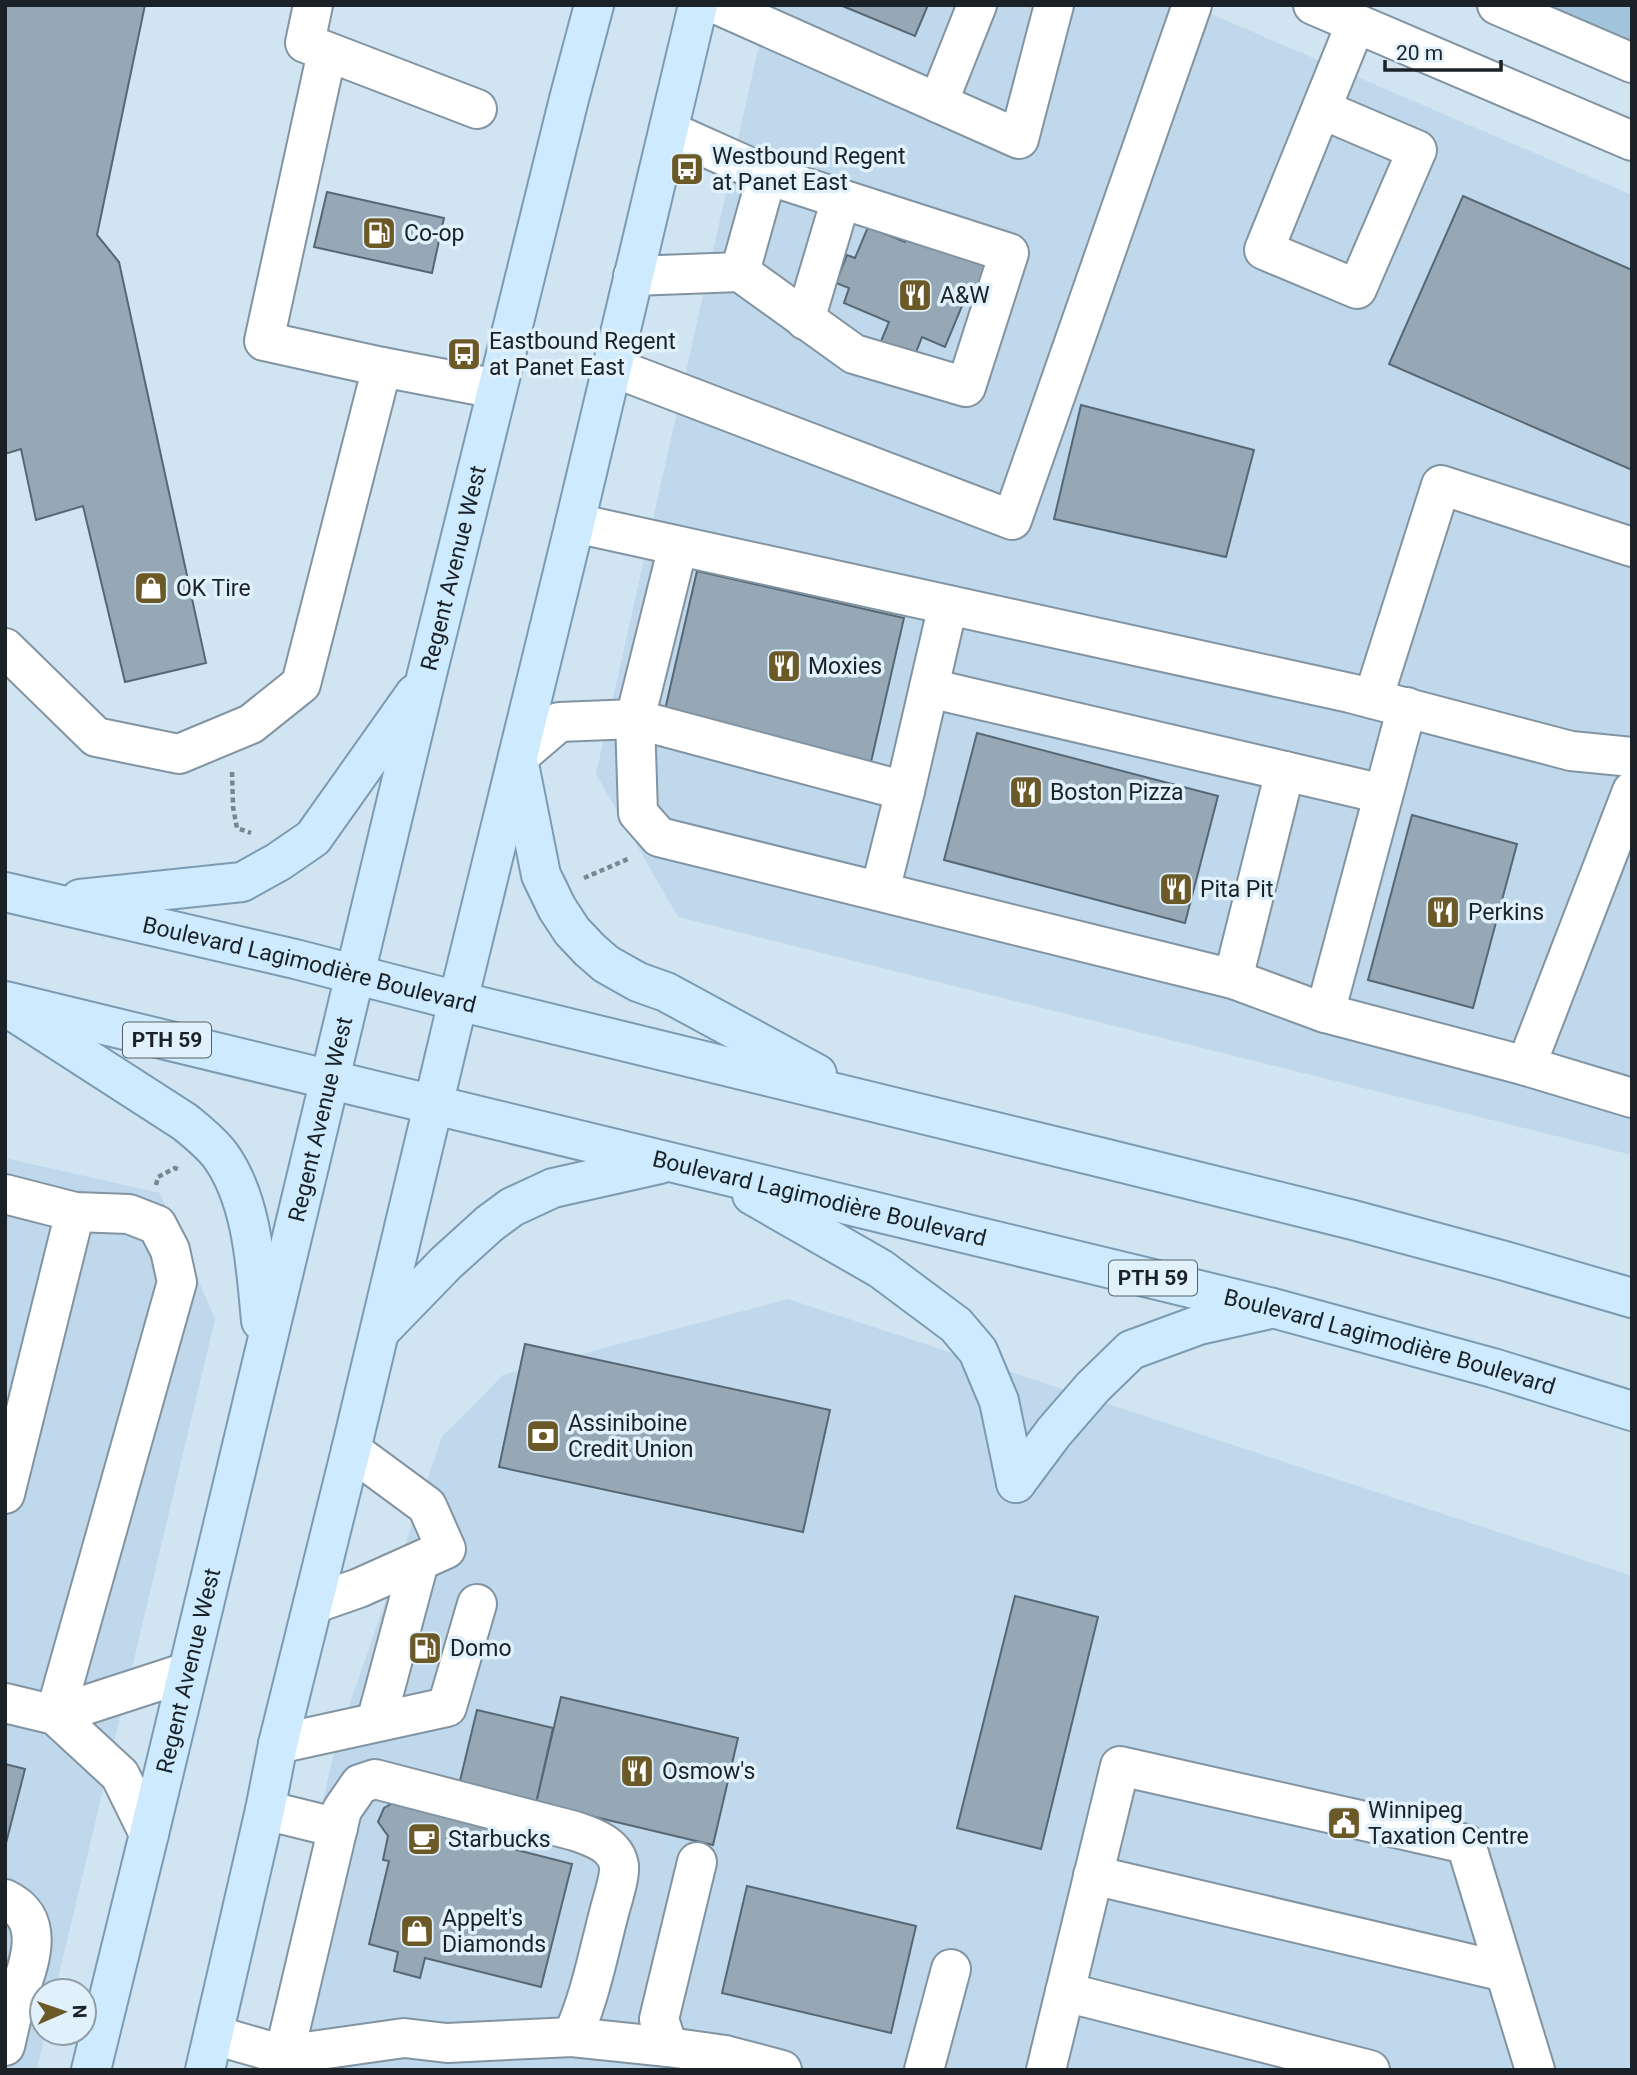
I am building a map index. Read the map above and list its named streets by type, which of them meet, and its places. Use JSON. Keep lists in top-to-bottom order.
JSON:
{
  "streets": {
    "main road": ["Regent Avenue West", "Boulevard Lagimodière Boulevard", "PTH 59"]
  },
  "crossings": [
    ["Regent Avenue West", "Boulevard Lagimodière Boulevard"]
  ],
  "places": {
    "bus stop": ["Westbound Regent at Panet East", "Eastbound Regent at Panet East"],
    "fuel station": ["Co-op", "Domo"],
    "restaurant": [
      "A&W",
      "Moxies",
      "Boston Pizza",
      "Pita Pit",
      "Perkins",
      "Osmow's"
    ],
    "shop": ["OK Tire", "Appelt's Diamonds"],
    "bank": ["Assiniboine Credit Union"],
    "public building": ["Winnipeg Taxation Centre"],
    "cafe": ["Starbucks"]
  },
  "scale_bar": "20 m",
  "north": "right"
}
